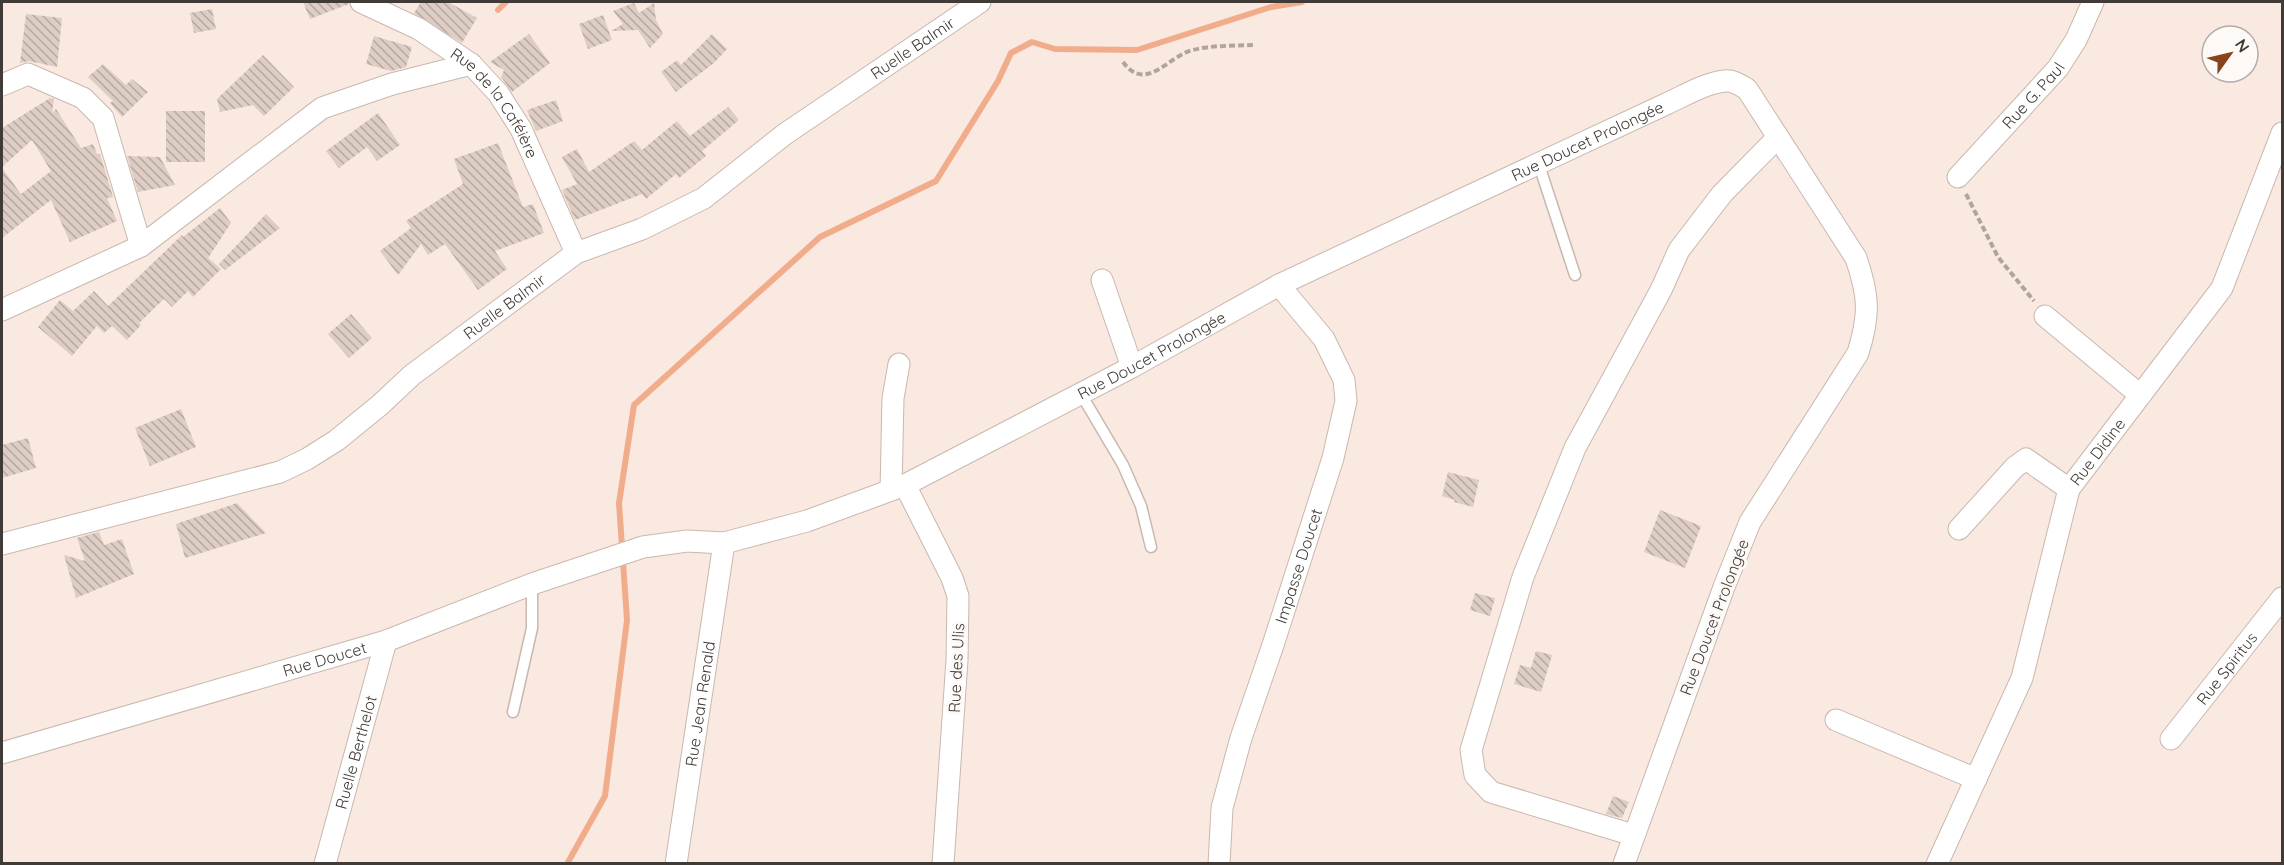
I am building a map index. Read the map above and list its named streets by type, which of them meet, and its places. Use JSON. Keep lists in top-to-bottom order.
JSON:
{
  "streets": {
    "street": [
      "Ruelle Balmir",
      "Rue G. Paul",
      "Rue de la Caféière",
      "Rue Doucet Prolongée",
      "Rue Didine",
      "Impasse Doucet",
      "Rue Doucet",
      "Rue des Ulis",
      "Rue Spiritus",
      "Rue Jean Renald",
      "Ruelle Berthelot"
    ]
  },
  "crossings": [
    ["Ruelle Balmir", "Rue de la Caféière"],
    ["Rue Doucet Prolongée", "Impasse Doucet"],
    ["Rue Doucet Prolongée", "Rue Doucet"],
    ["Rue Doucet Prolongée", "Rue des Ulis"],
    ["Rue Doucet Prolongée", "Rue Jean Renald"],
    ["Rue Doucet", "Ruelle Berthelot"]
  ],
  "north": "top right"
}
